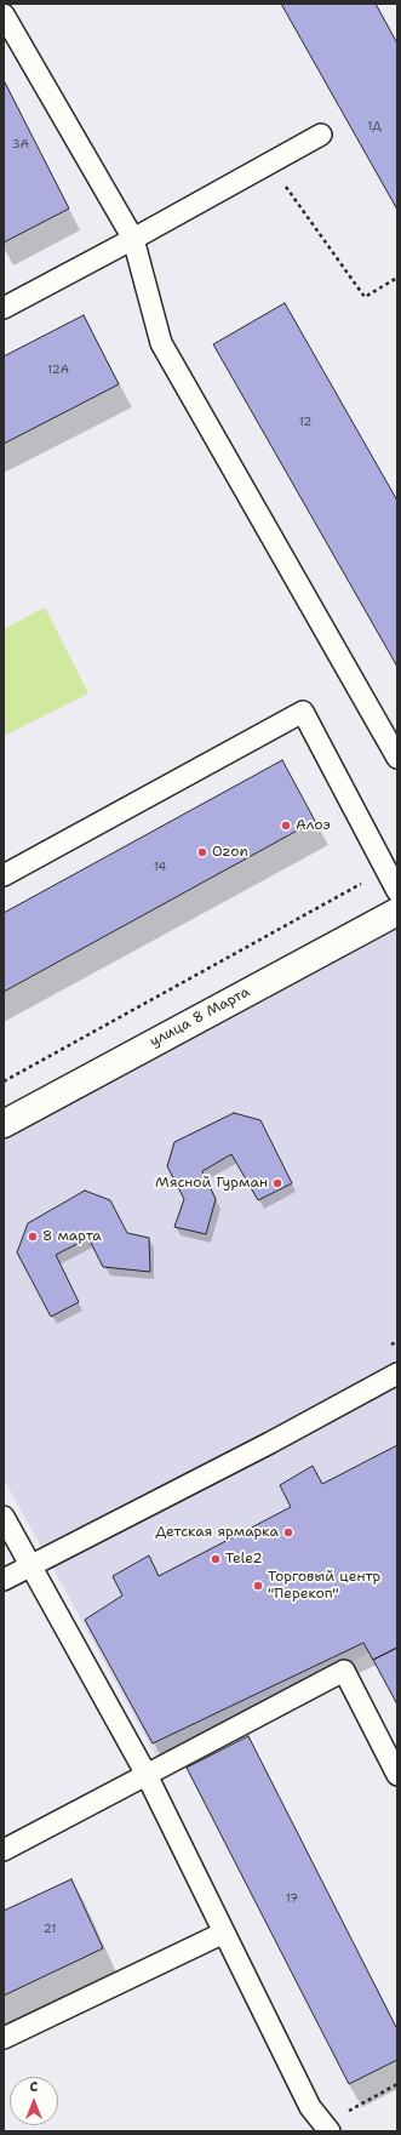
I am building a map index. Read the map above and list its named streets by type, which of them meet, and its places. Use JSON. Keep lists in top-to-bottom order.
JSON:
{
  "streets": {
    "street": ["улица 8 Марта"]
  },
  "places": [
    "Алоэ",
    "Ozon",
    "Мясной Гурман",
    "8 марта",
    "Детская ярмарка",
    "Tele2",
    "Торговый центр \"Перекоп\""
  ],
  "house_numbers": [
    "1Д",
    "3А",
    "12А",
    "12",
    "14",
    "17",
    "21"
  ],
  "north": "top"
}
